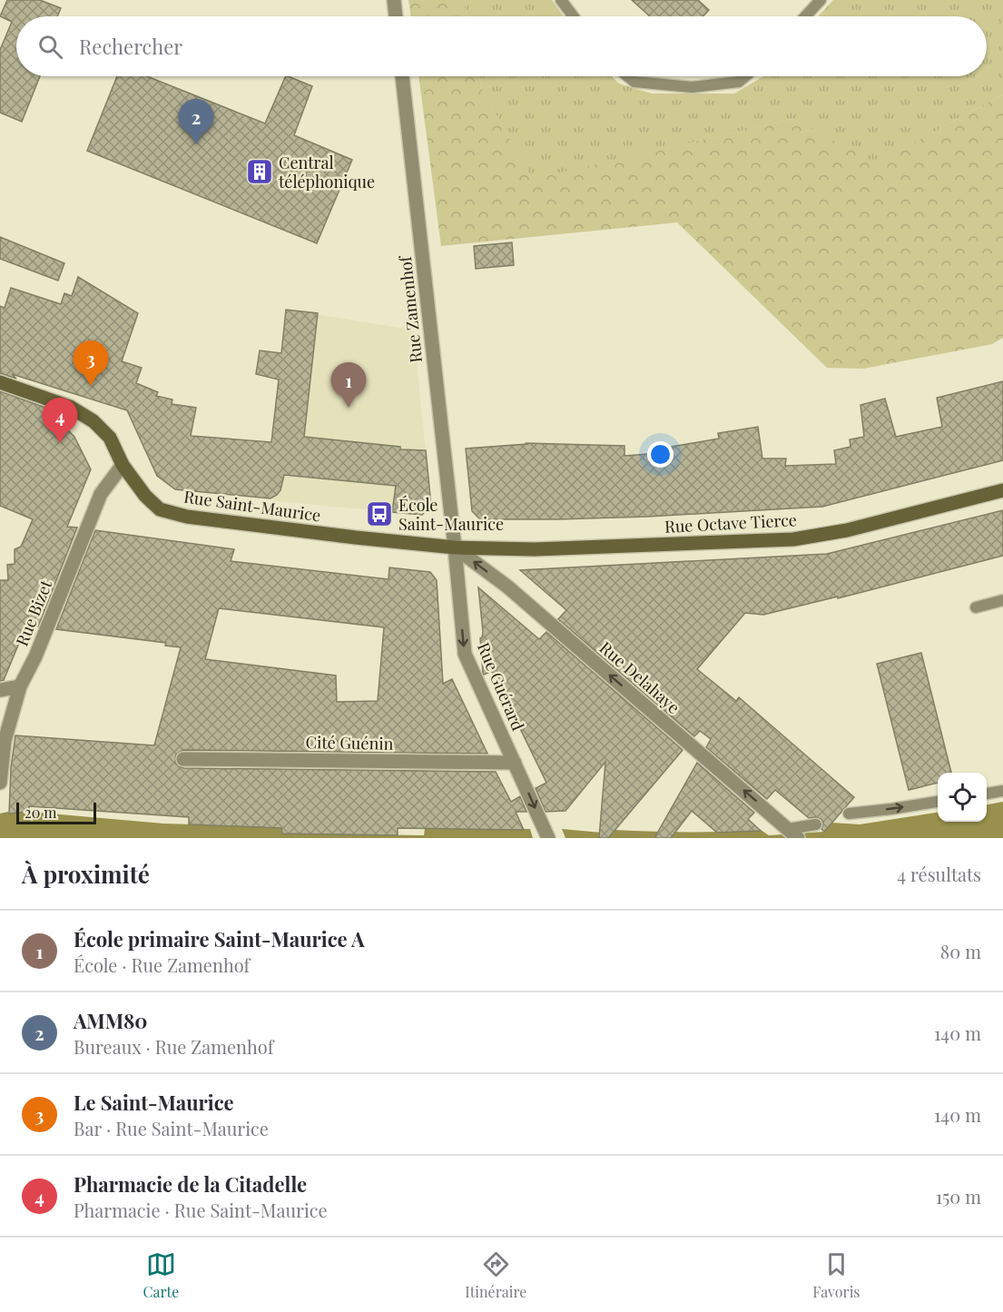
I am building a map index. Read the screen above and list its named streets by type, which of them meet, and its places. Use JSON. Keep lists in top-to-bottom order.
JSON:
{
  "streets": {
    "street": [
      "Rue Zamenhof",
      "Rue Saint-Maurice",
      "Rue Octave Tierce",
      "Rue Bizet",
      "Rue Delahaye",
      "Rue Guérard",
      "Cité Guénin"
    ]
  },
  "crossings": [
    ["Rue Zamenhof", "Rue Saint-Maurice"],
    ["Rue Zamenhof", "Rue Octave Tierce"],
    ["Rue Zamenhof", "Rue Delahaye"],
    ["Rue Zamenhof", "Rue Guérard"],
    ["Rue Saint-Maurice", "Rue Octave Tierce"],
    ["Rue Saint-Maurice", "Rue Bizet"],
    ["Rue Saint-Maurice", "Rue Delahaye"],
    ["Rue Saint-Maurice", "Rue Guérard"],
    ["Rue Octave Tierce", "Rue Delahaye"],
    ["Rue Octave Tierce", "Rue Guérard"],
    ["Rue Delahaye", "Rue Guérard"],
    ["Rue Guérard", "Cité Guénin"]
  ],
  "one_way": ["Rue Delahaye", "Rue Guérard"],
  "places": {
    "building": ["Central téléphonique"],
    "bus stop": ["École Saint-Maurice"]
  },
  "scale_bar": "20 m",
  "page": {
    "search": "Rechercher",
    "pins": [
      "2",
      "3",
      "1",
      "4"
    ],
    "scale": "20 m",
    "heading": ["À proximité", "4 résultats"],
    "list": [
      {
        "mark": "1",
        "name": "École primaire Saint-Maurice A",
        "note": "École · Rue Zamenhof",
        "value": "80 m"
      },
      {
        "mark": "2",
        "name": "AMM80",
        "note": "Bureaux · Rue Zamenhof",
        "value": "140 m"
      },
      {
        "mark": "3",
        "name": "Le Saint-Maurice",
        "note": "Bar · Rue Saint-Maurice",
        "value": "140 m"
      },
      {
        "mark": "4",
        "name": "Pharmacie de la Citadelle",
        "note": "Pharmacie · Rue Saint-Maurice",
        "value": "150 m"
      }
    ],
    "nav": ["Carte", "Itinéraire", "Favoris"]
  }
}
